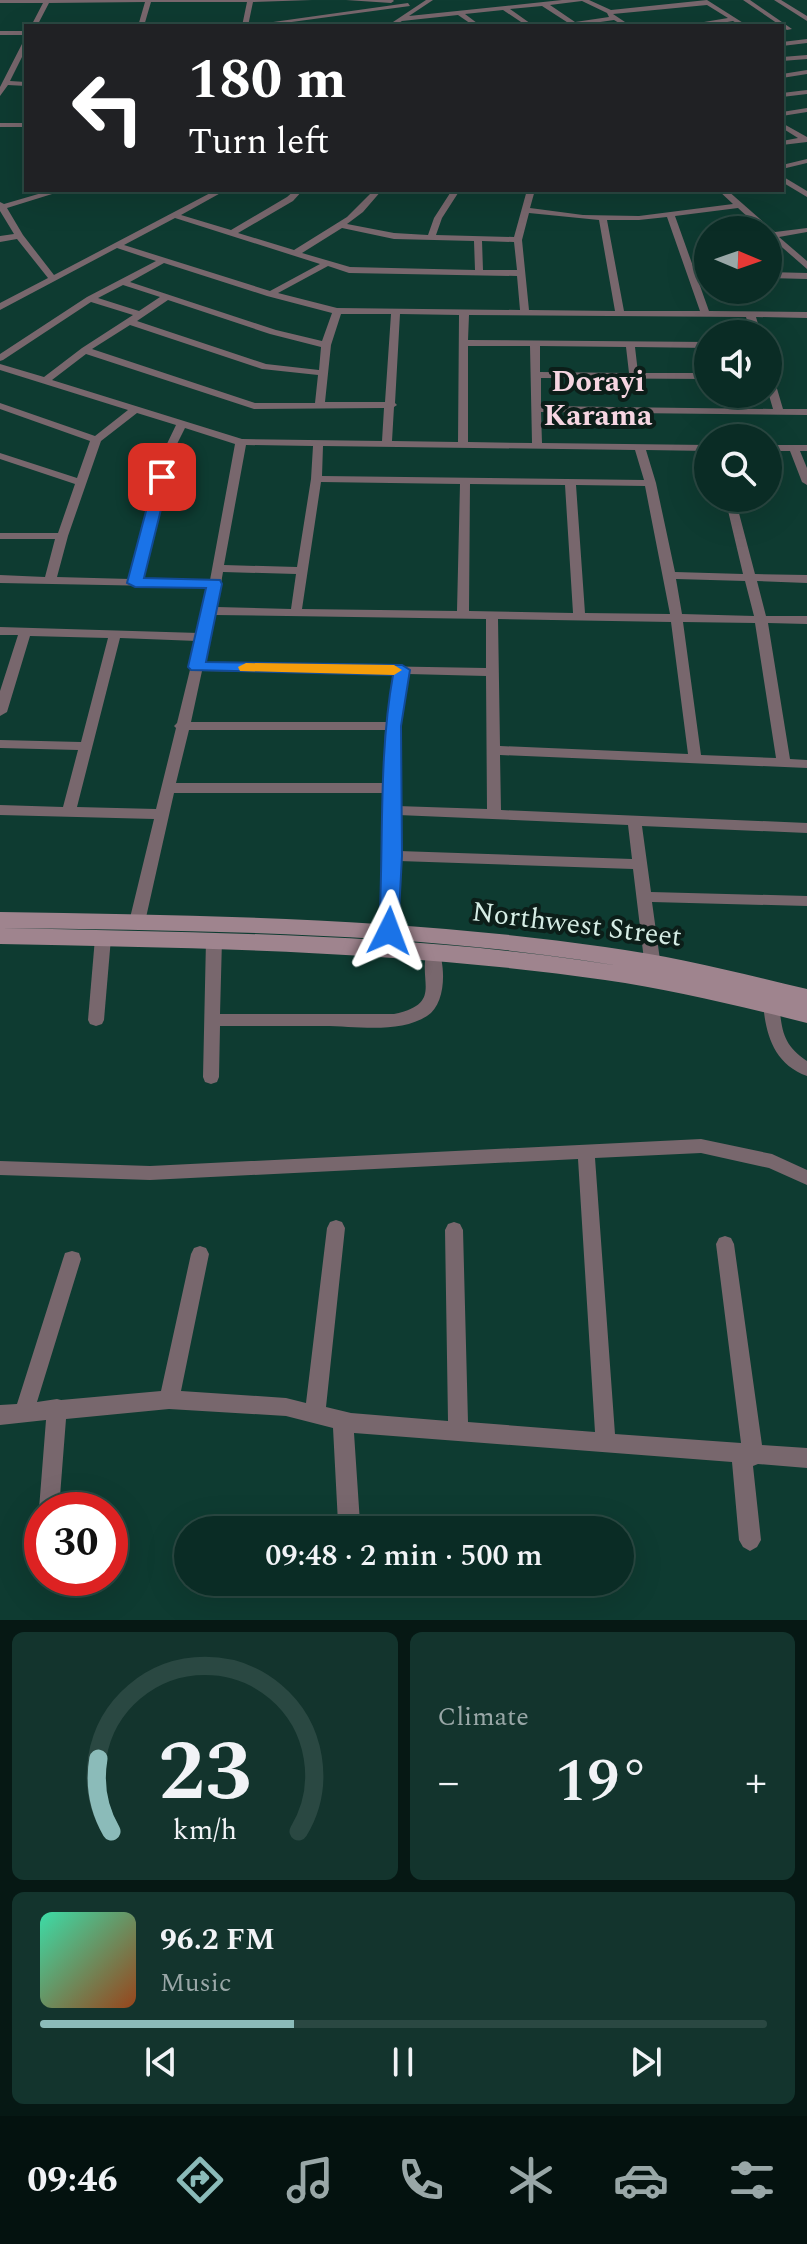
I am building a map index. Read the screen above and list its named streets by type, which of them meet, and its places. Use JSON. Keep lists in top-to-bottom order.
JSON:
{
  "streets": {
    "main road": ["Northwest Street"]
  },
  "districts": ["Dorayi Karama"],
  "north": "right",
  "page": {
    "turn": ["180 m", "Turn left"],
    "limit": "30",
    "trip": "09:48 · 2 min · 500 m",
    "tile": "Climate",
    "heat": ["−", "19°", "+"],
    "song": ["96.2 FM", "Music"],
    "tabs": "09:46",
    "gauge": ["23", "km/h"]
  }
}
